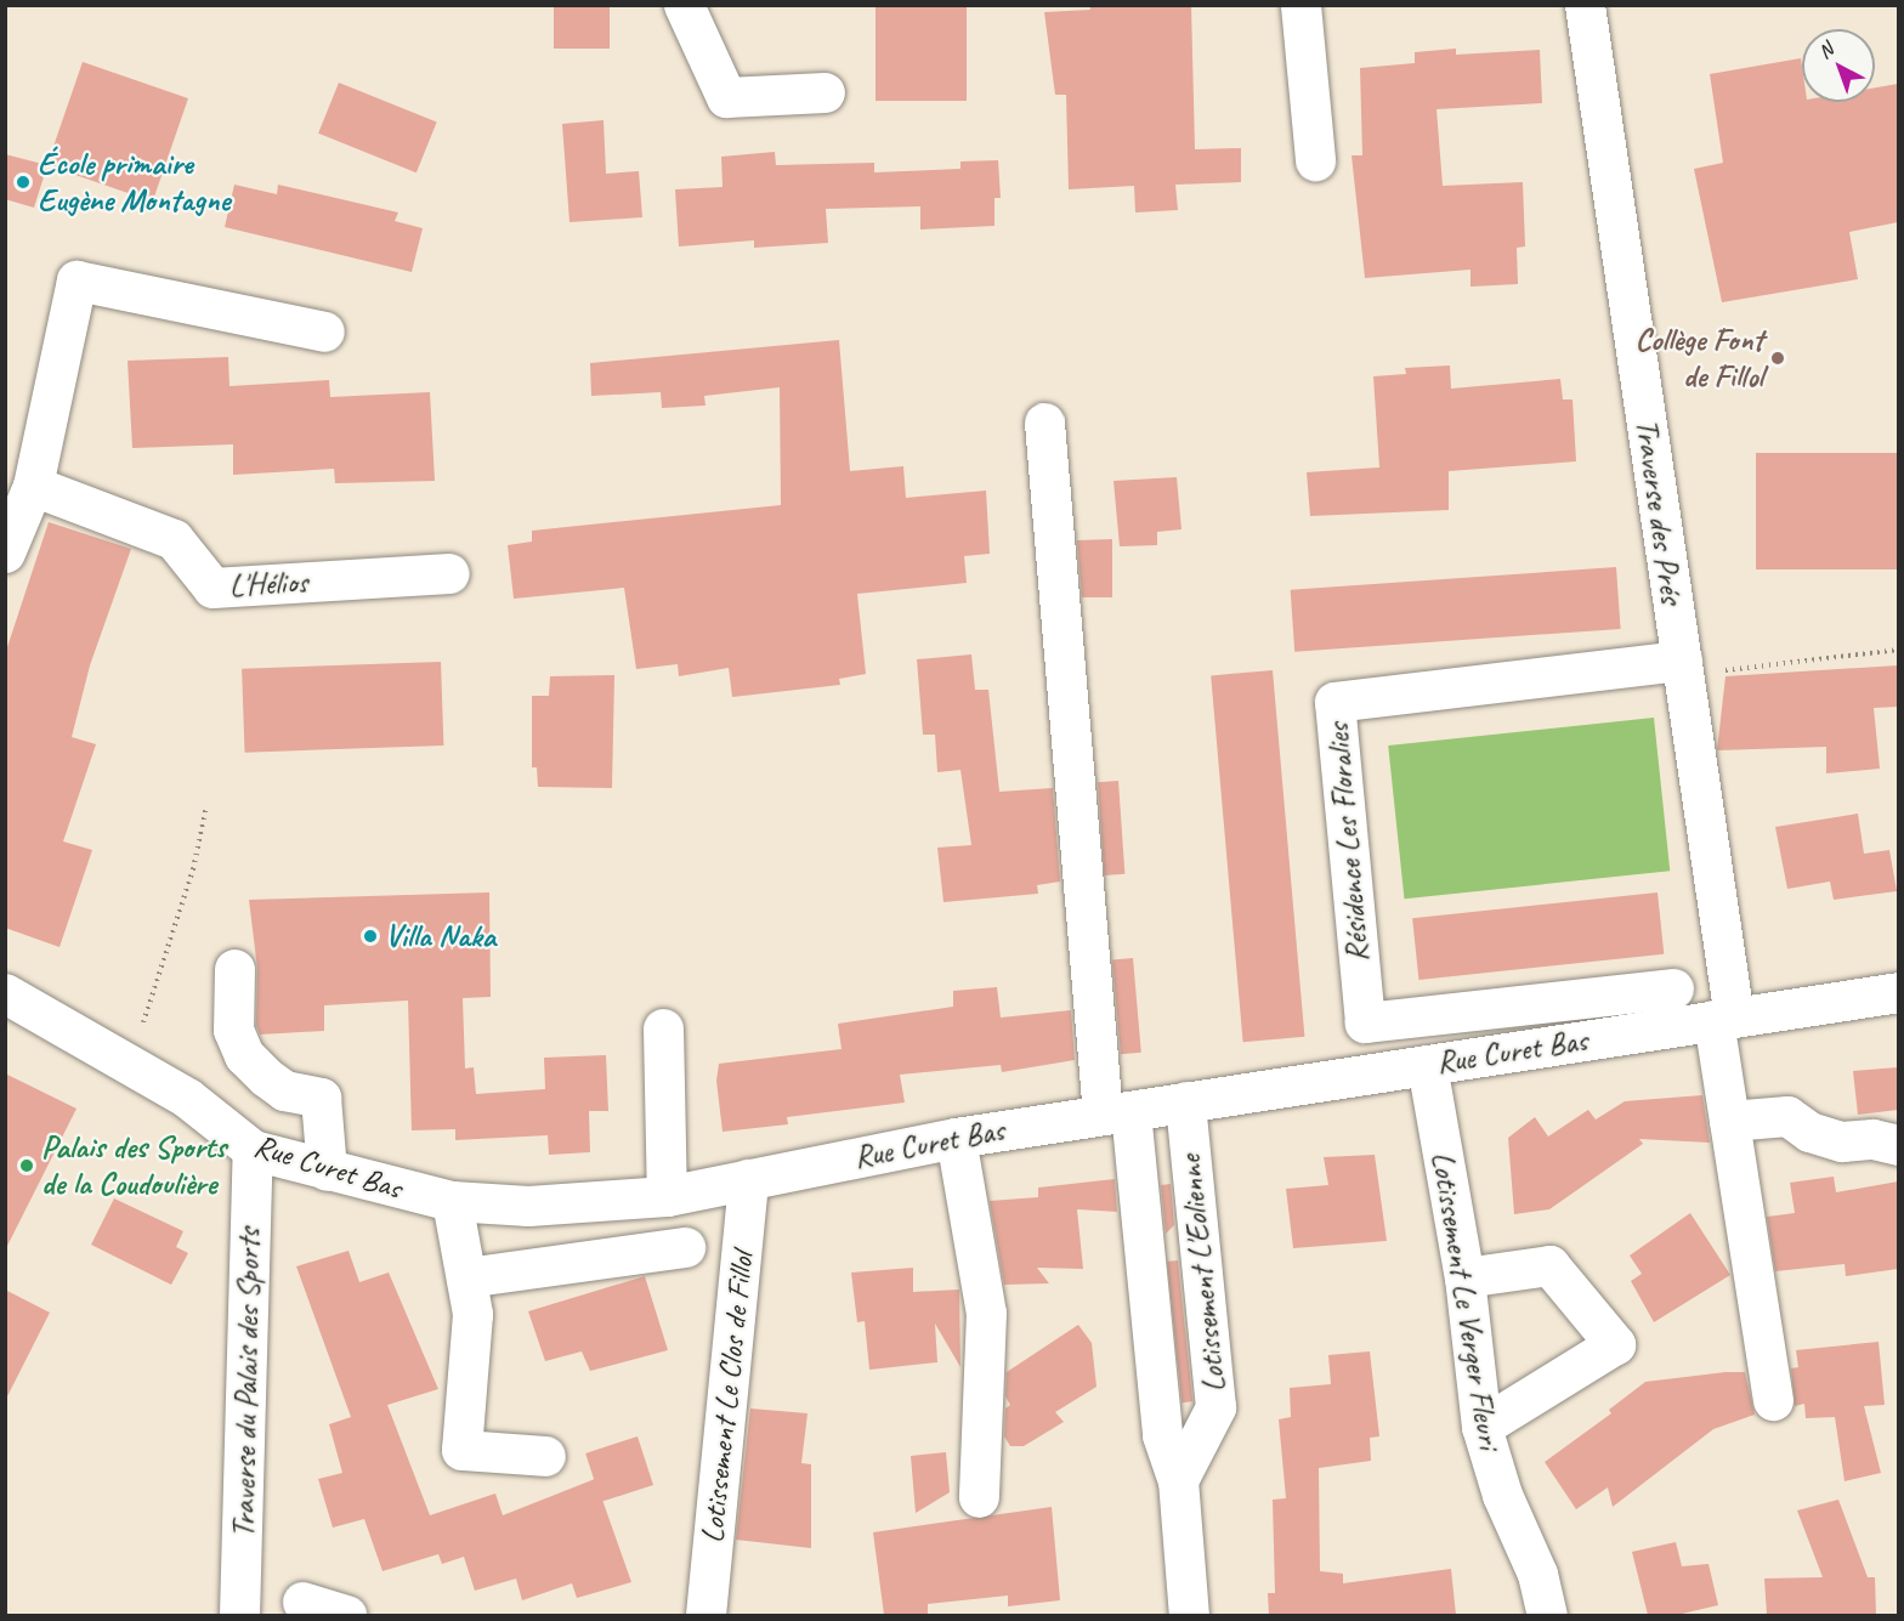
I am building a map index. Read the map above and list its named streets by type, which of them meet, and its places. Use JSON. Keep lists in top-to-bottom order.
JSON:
{
  "streets": {
    "street": [
      "Traverse des Prés",
      "L'Hélios",
      "Résidence Les Floralies",
      "Rue Curet Bas",
      "Lotissement L'Eolienne",
      "Lotissement Le Verger Fleuri",
      "Traverse du Palais des Sports",
      "Lotissement Le Clos de Fillol"
    ]
  },
  "crossings": [
    ["Traverse des Prés", "Résidence Les Floralies"],
    ["Traverse des Prés", "Rue Curet Bas"],
    ["Rue Curet Bas", "Lotissement L'Eolienne"],
    ["Rue Curet Bas", "Lotissement Le Verger Fleuri"],
    ["Rue Curet Bas", "Traverse du Palais des Sports"],
    ["Rue Curet Bas", "Lotissement Le Clos de Fillol"]
  ],
  "places": [
    "École primaire Eugène Montagne",
    "Collège Font de Fillol",
    "Villa Naka",
    "Palais des Sports de la Coudoulière"
  ],
  "north": "top left"
}
